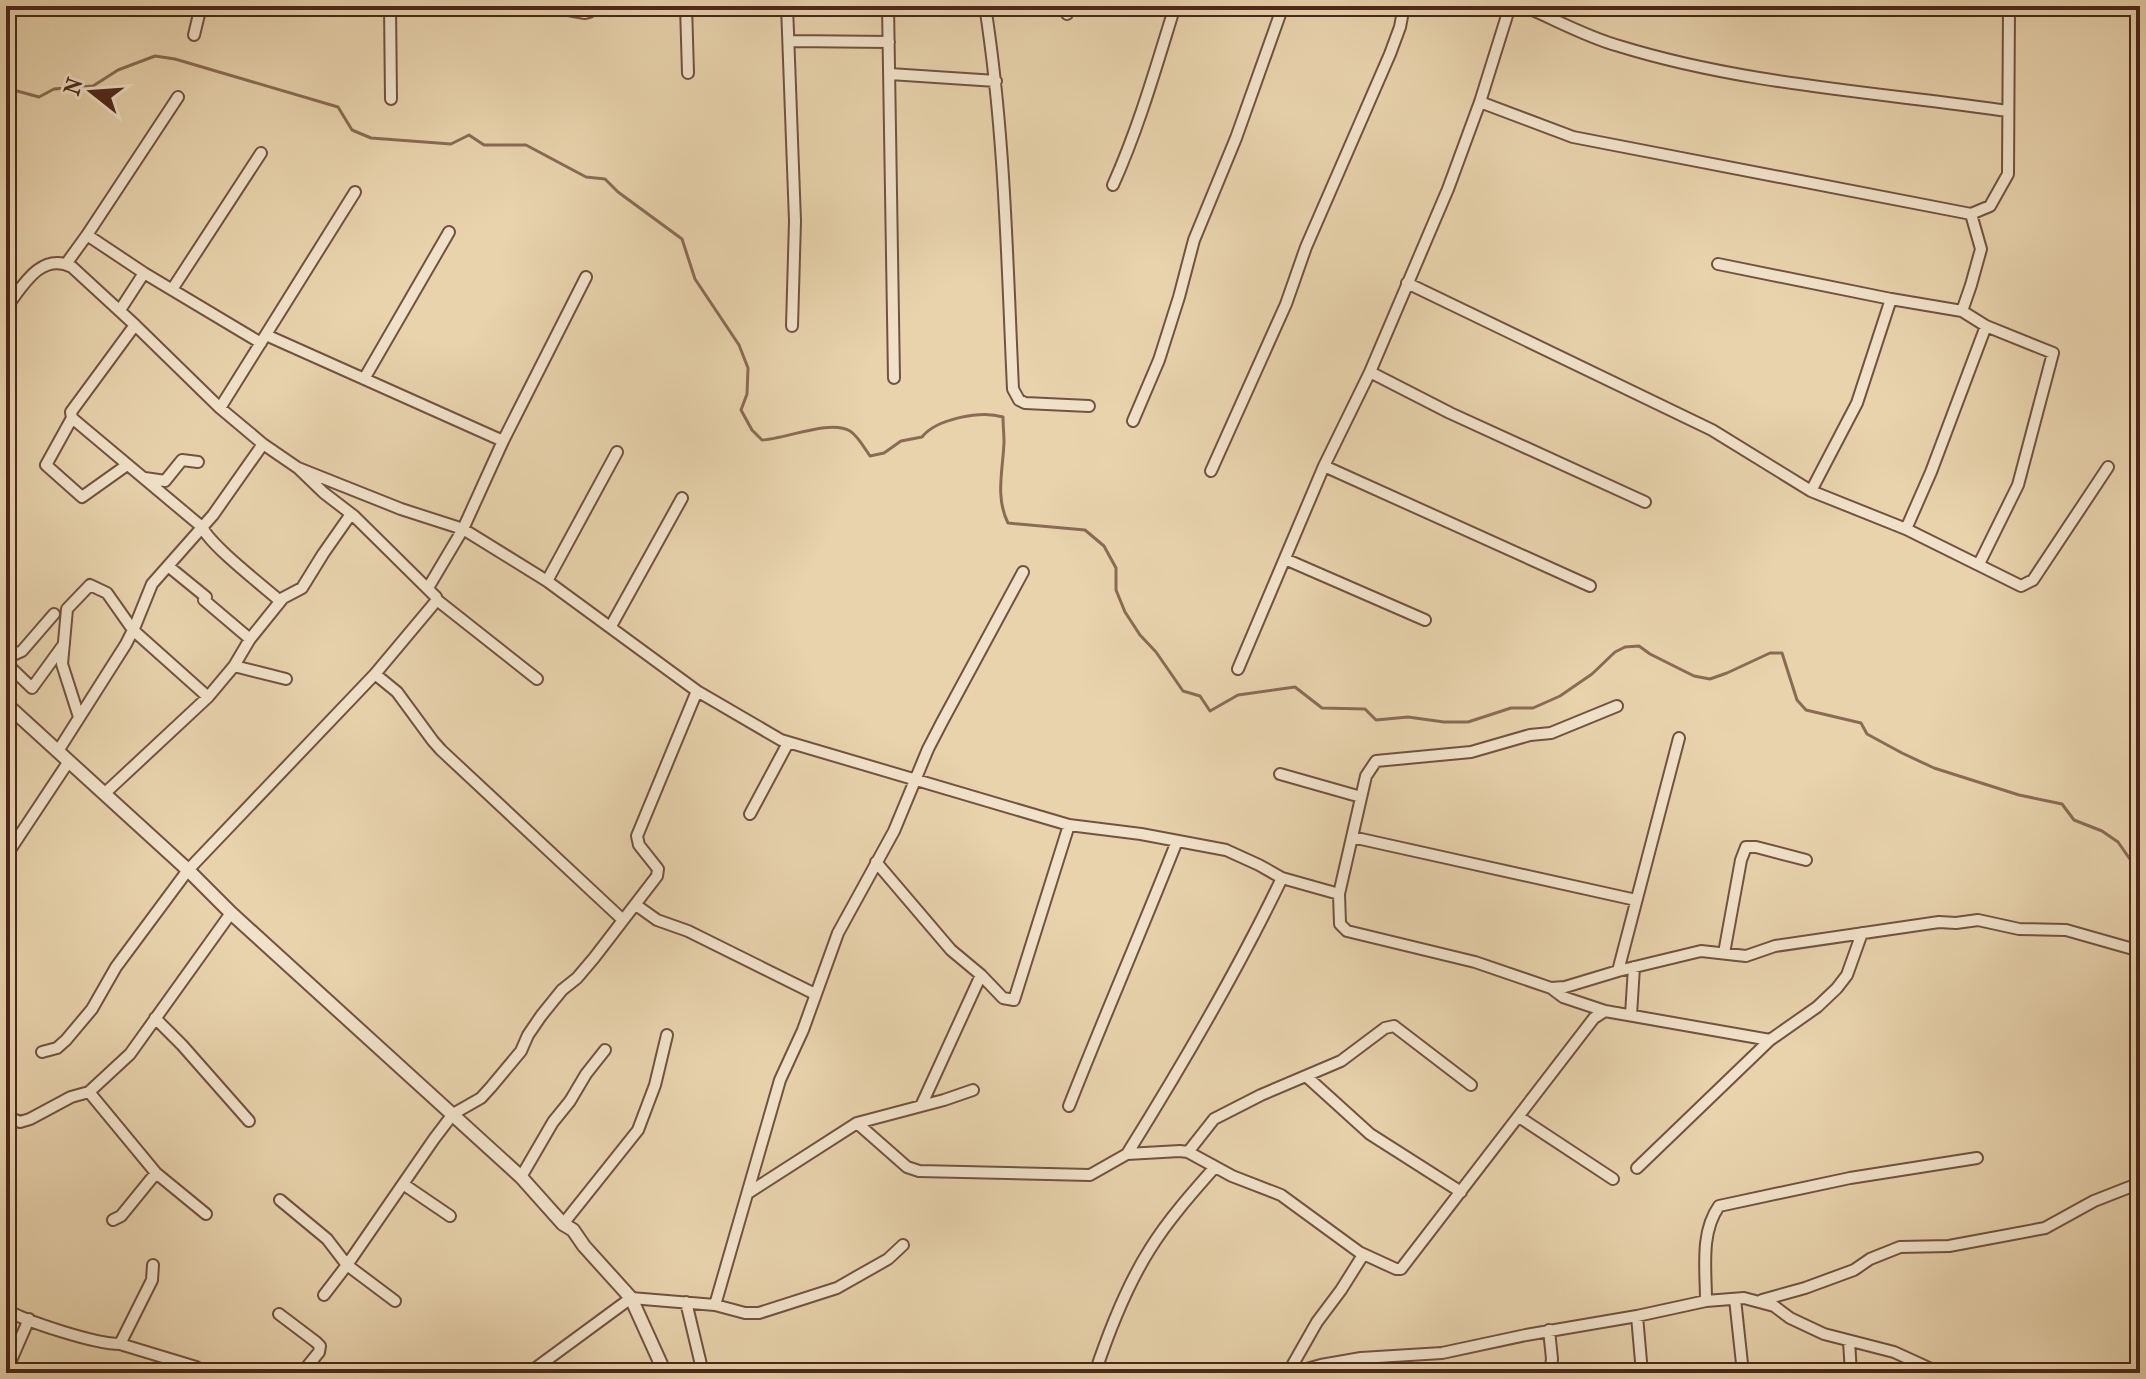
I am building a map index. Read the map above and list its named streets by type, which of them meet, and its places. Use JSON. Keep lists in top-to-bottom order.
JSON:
{
  "north": "left"
}
